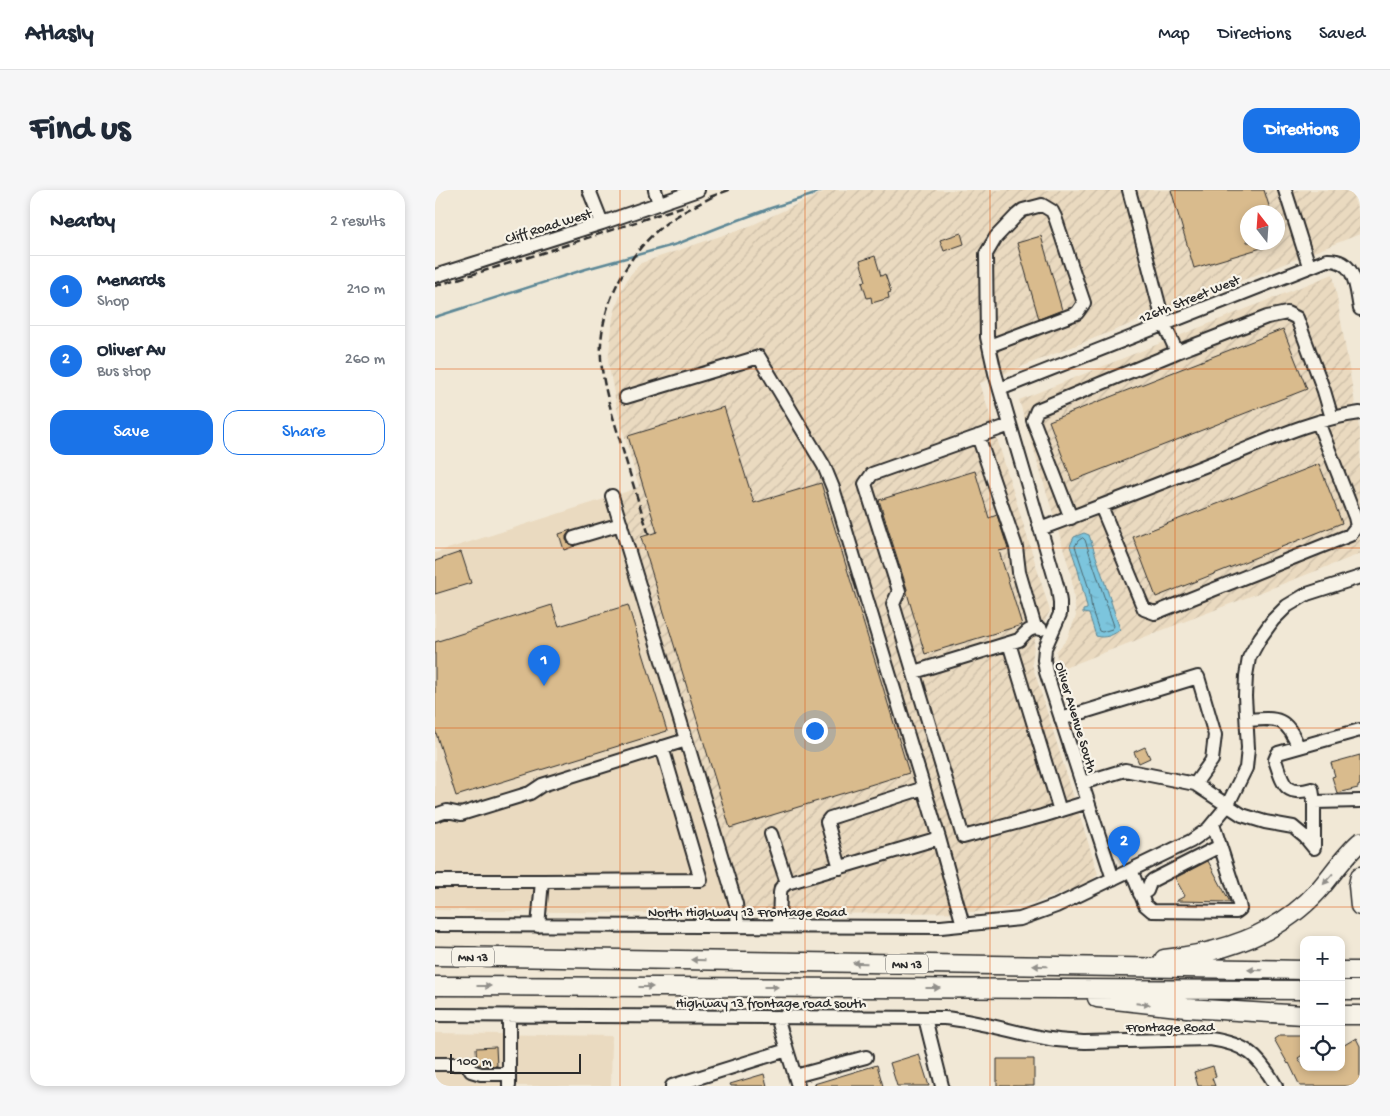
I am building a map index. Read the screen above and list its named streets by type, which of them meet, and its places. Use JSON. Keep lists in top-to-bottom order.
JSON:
{
  "streets": {
    "highway": ["MN 13"],
    "street": [
      "Cliff Road West",
      "126th Street West",
      "Oliver Avenue South",
      "North Highway 13 Frontage Road",
      "Highway 13 frontage road south",
      "Frontage Road"
    ]
  },
  "crossings": [
    ["126th Street West", "Oliver Avenue South"],
    ["Oliver Avenue South", "North Highway 13 Frontage Road"],
    ["Highway 13 frontage road south", "Frontage Road"]
  ],
  "scale_bar": "100 m",
  "north": "top",
  "page": {
    "header": "Atlasly",
    "nav": ["Map", "Directions", "Saved"],
    "buttons": [
      "Directions",
      ["Save", "Share"]
    ],
    "title": "Find us",
    "heading": ["Nearby", "2 results"],
    "list": [
      {
        "mark": "1",
        "name": "Menards",
        "note": "Shop",
        "value": "210 m"
      },
      {
        "mark": "2",
        "name": "Oliver Av",
        "note": "Bus stop",
        "value": "260 m"
      }
    ],
    "pins": ["1", "2"],
    "map_buttons": ["+", "−"],
    "scale": "100 m"
  }
}
